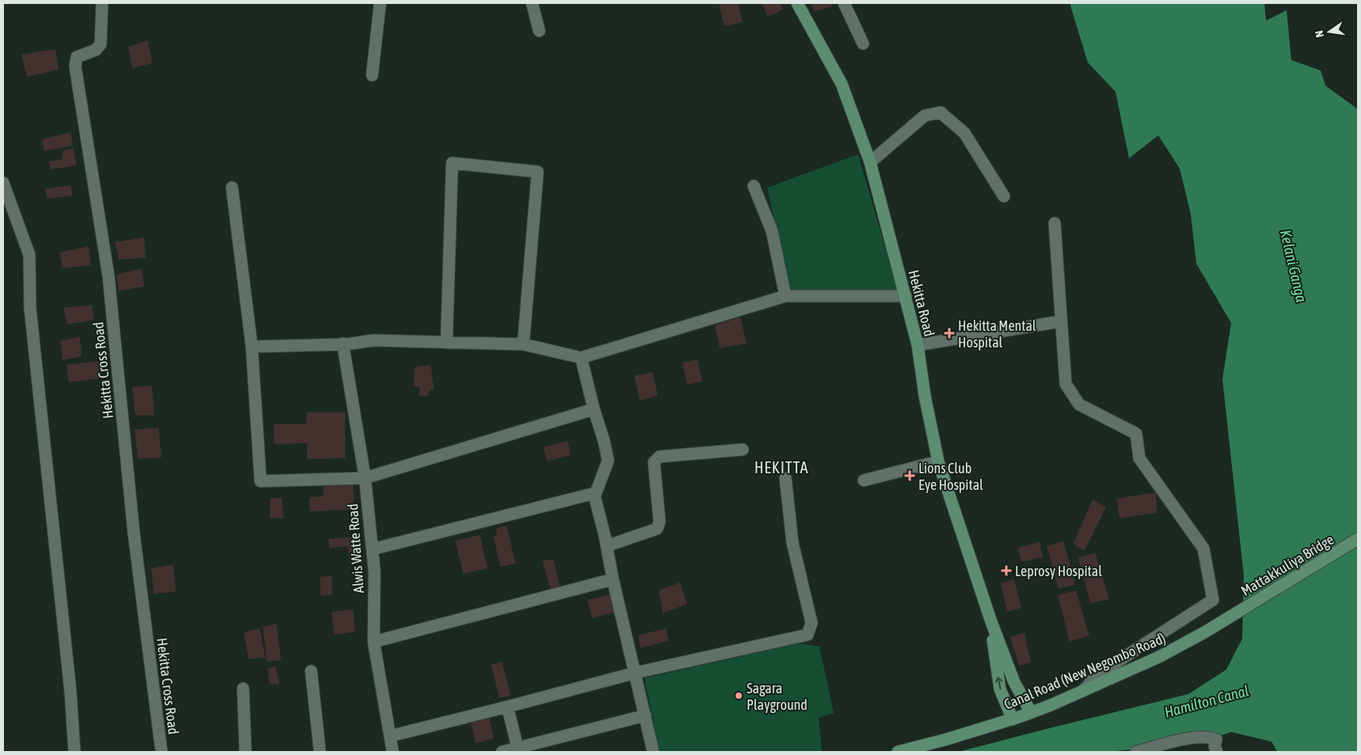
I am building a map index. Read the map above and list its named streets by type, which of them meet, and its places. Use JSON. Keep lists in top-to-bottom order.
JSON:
{
  "streets": {
    "main road": ["Hekitta Road", "Mattakkuliya Bridge", "Canal Road (New Negombo Road)"],
    "street": ["Hekitta Cross Road", "Alwis Watte Road"]
  },
  "crossings": [
    ["Hekitta Road", "Canal Road (New Negombo Road)"],
    ["Mattakkuliya Bridge", "Canal Road (New Negombo Road)"]
  ],
  "districts": ["HEKITTA"],
  "water": ["Kelani Ganga", "Hamilton Canal"],
  "places": {
    "health": ["Hekitta Mental Hospital", "Lions Club Eye Hospital", "Leprosy Hospital"],
    "other": ["Sagara Playground"]
  },
  "north": "left"
}
